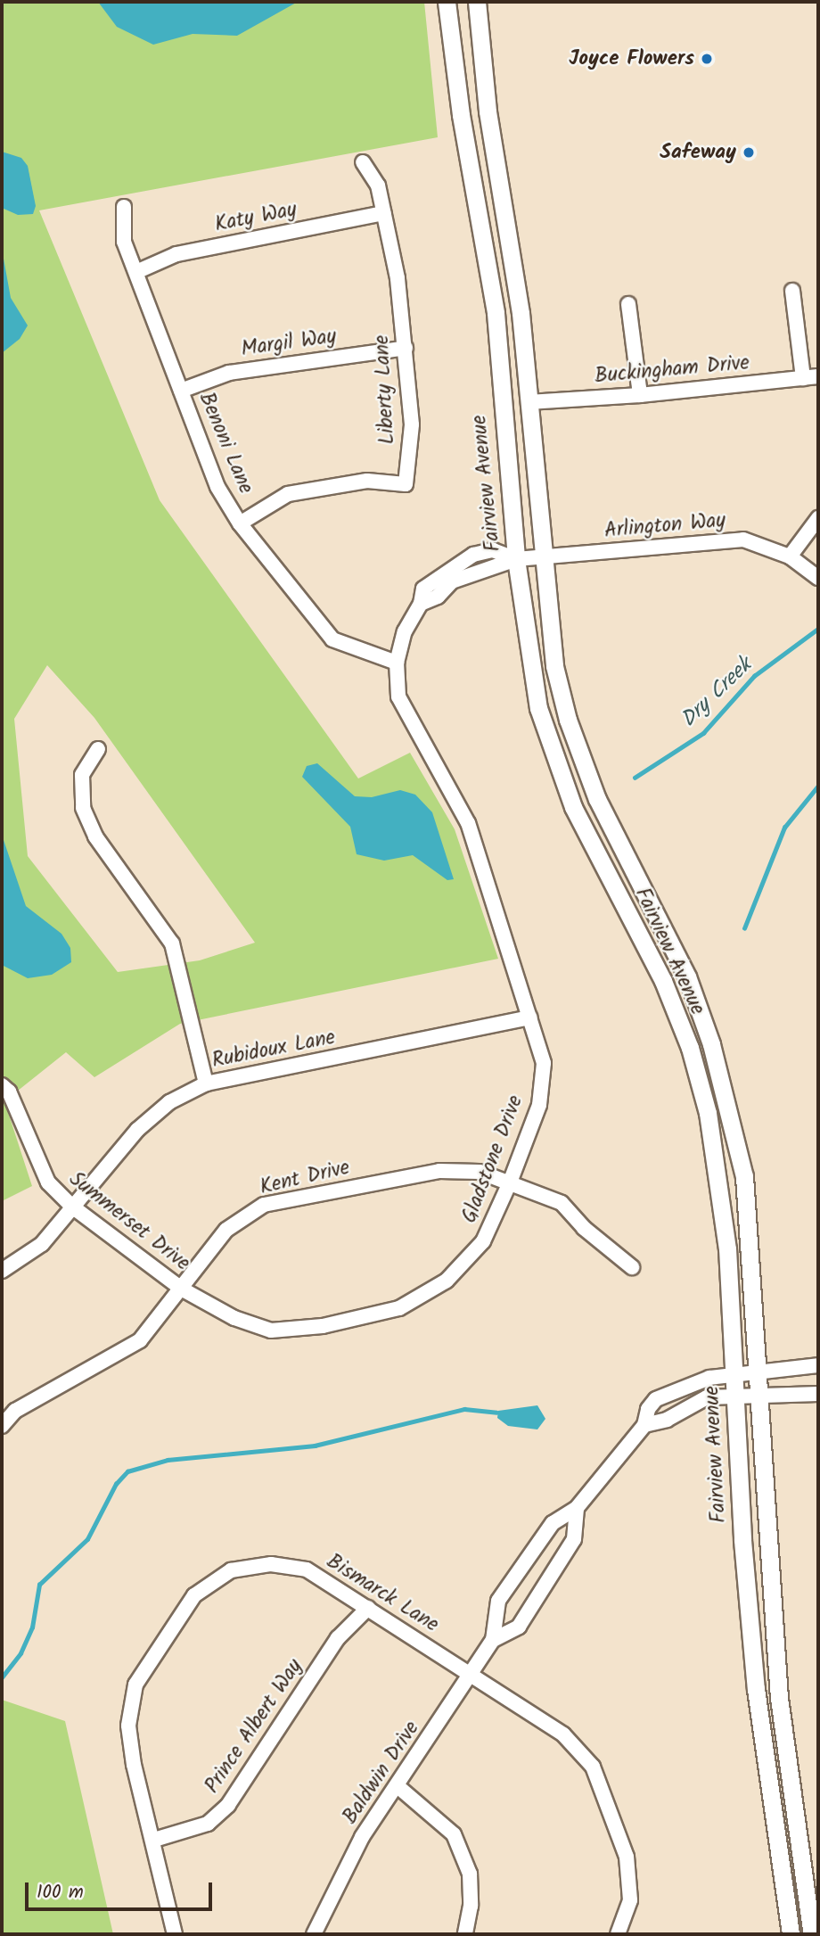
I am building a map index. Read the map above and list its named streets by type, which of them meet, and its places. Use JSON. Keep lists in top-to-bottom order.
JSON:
{
  "streets": {
    "street": [
      "Katy Way",
      "Margil Way",
      "Buckingham Drive",
      "Liberty Lane",
      "Benoni Lane",
      "Fairview Avenue",
      "Arlington Way",
      "Rubidoux Lane",
      "Gladstone Drive",
      "Kent Drive",
      "Summerset Drive",
      "Bismarck Lane",
      "Prince Albert Way",
      "Baldwin Drive"
    ]
  },
  "crossings": [
    ["Katy Way", "Liberty Lane"],
    ["Katy Way", "Benoni Lane"],
    ["Margil Way", "Liberty Lane"],
    ["Margil Way", "Benoni Lane"],
    ["Buckingham Drive", "Fairview Avenue"],
    ["Liberty Lane", "Benoni Lane"],
    ["Benoni Lane", "Gladstone Drive"],
    ["Fairview Avenue", "Arlington Way"],
    ["Fairview Avenue", "Gladstone Drive"],
    ["Fairview Avenue", "Baldwin Drive"],
    ["Arlington Way", "Gladstone Drive"],
    ["Rubidoux Lane", "Gladstone Drive"],
    ["Rubidoux Lane", "Summerset Drive"],
    ["Gladstone Drive", "Kent Drive"],
    ["Gladstone Drive", "Summerset Drive"],
    ["Kent Drive", "Summerset Drive"],
    ["Bismarck Lane", "Prince Albert Way"],
    ["Bismarck Lane", "Baldwin Drive"]
  ],
  "water": ["Dry Creek"],
  "places": ["Joyce Flowers", "Safeway"],
  "scale_bar": "100 m"
}
